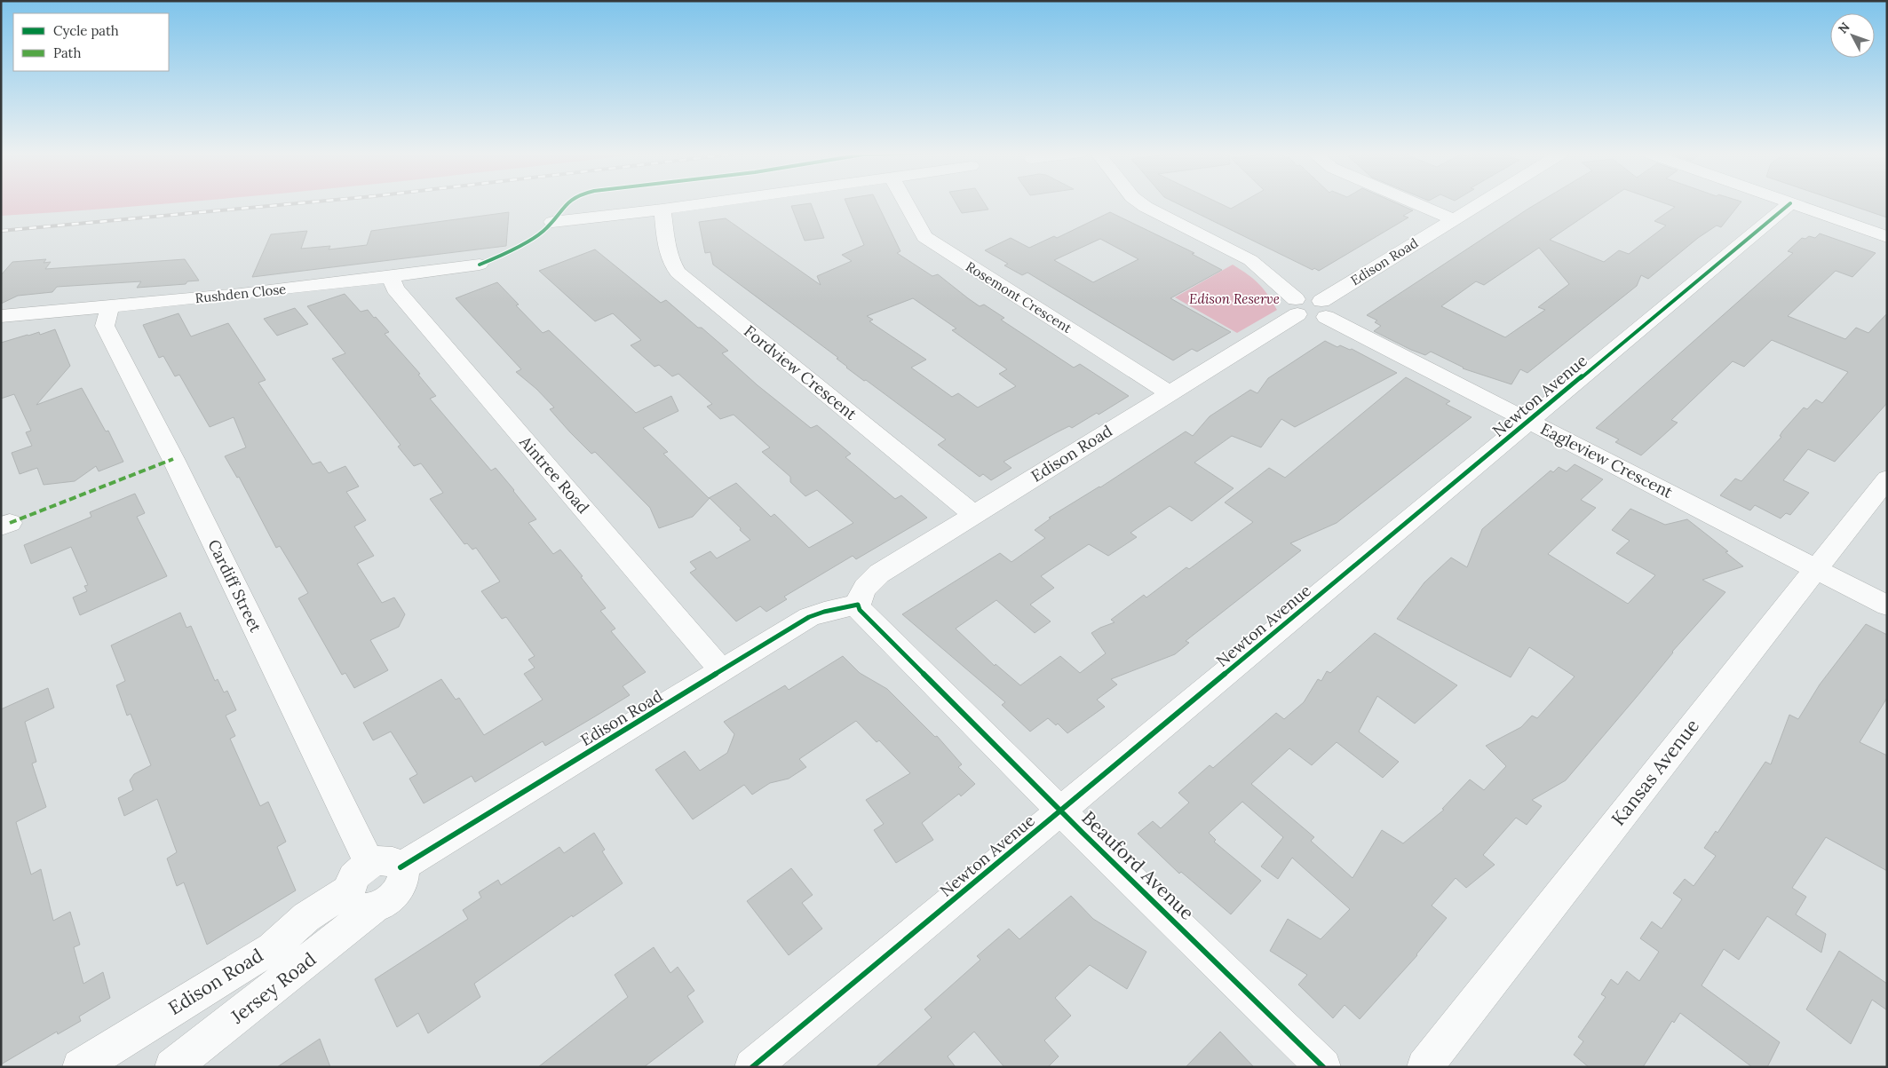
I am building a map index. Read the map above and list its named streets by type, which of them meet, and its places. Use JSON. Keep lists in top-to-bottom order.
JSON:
{
  "streets": {
    "street": [
      "Edison Road",
      "Rushden Close",
      "Rosemont Crescent",
      "Fordview Crescent",
      "Newton Avenue",
      "Eagleview Crescent",
      "Aintree Road",
      "Cardiff Street",
      "Kansas Avenue",
      "Beauford Avenue",
      "Jersey Road"
    ]
  },
  "crossings": [
    ["Edison Road", "Rosemont Crescent"],
    ["Edison Road", "Fordview Crescent"],
    ["Edison Road", "Eagleview Crescent"],
    ["Edison Road", "Aintree Road"],
    ["Edison Road", "Cardiff Street"],
    ["Edison Road", "Beauford Avenue"],
    ["Edison Road", "Jersey Road"],
    ["Rushden Close", "Aintree Road"],
    ["Rushden Close", "Cardiff Street"],
    ["Newton Avenue", "Eagleview Crescent"],
    ["Newton Avenue", "Beauford Avenue"],
    ["Eagleview Crescent", "Kansas Avenue"],
    ["Cardiff Street", "Jersey Road"]
  ],
  "parks": ["Edison Reserve"],
  "legend": ["Cycle path", "Path"],
  "north": "top left"
}
